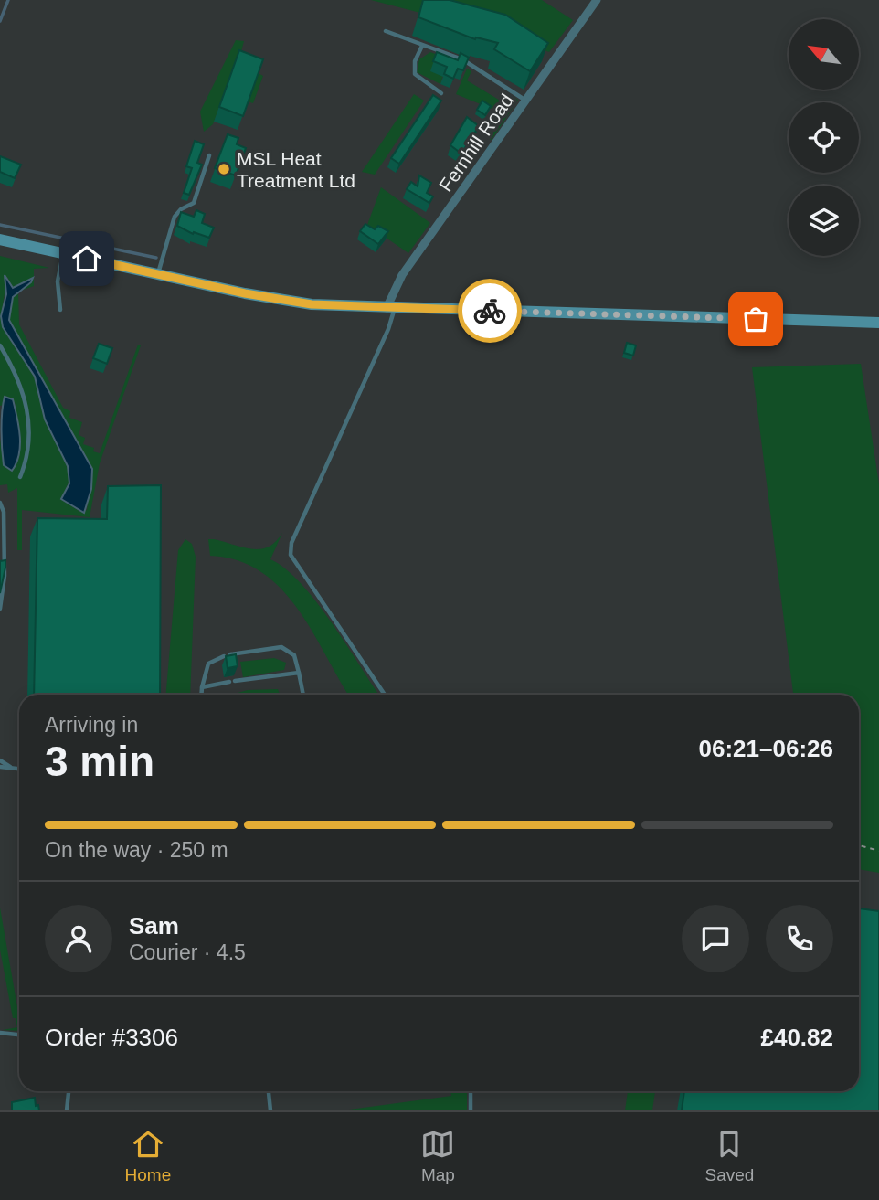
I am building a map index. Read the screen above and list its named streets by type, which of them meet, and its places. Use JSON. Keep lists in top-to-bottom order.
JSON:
{
  "streets": {
    "street": ["Fernhill Road"]
  },
  "places": ["MSL Heat Treatment Ltd"],
  "north": "top left",
  "page": {
    "heading": ["3 min", "Arriving in", "06:21–06:26"],
    "panel": [
      "Sam",
      "Courier · 4.5",
      "Order #3306",
      "£40.82"
    ],
    "bar": "On the way · 250 m",
    "tabs": ["Home", "Map", "Saved"]
  }
}
